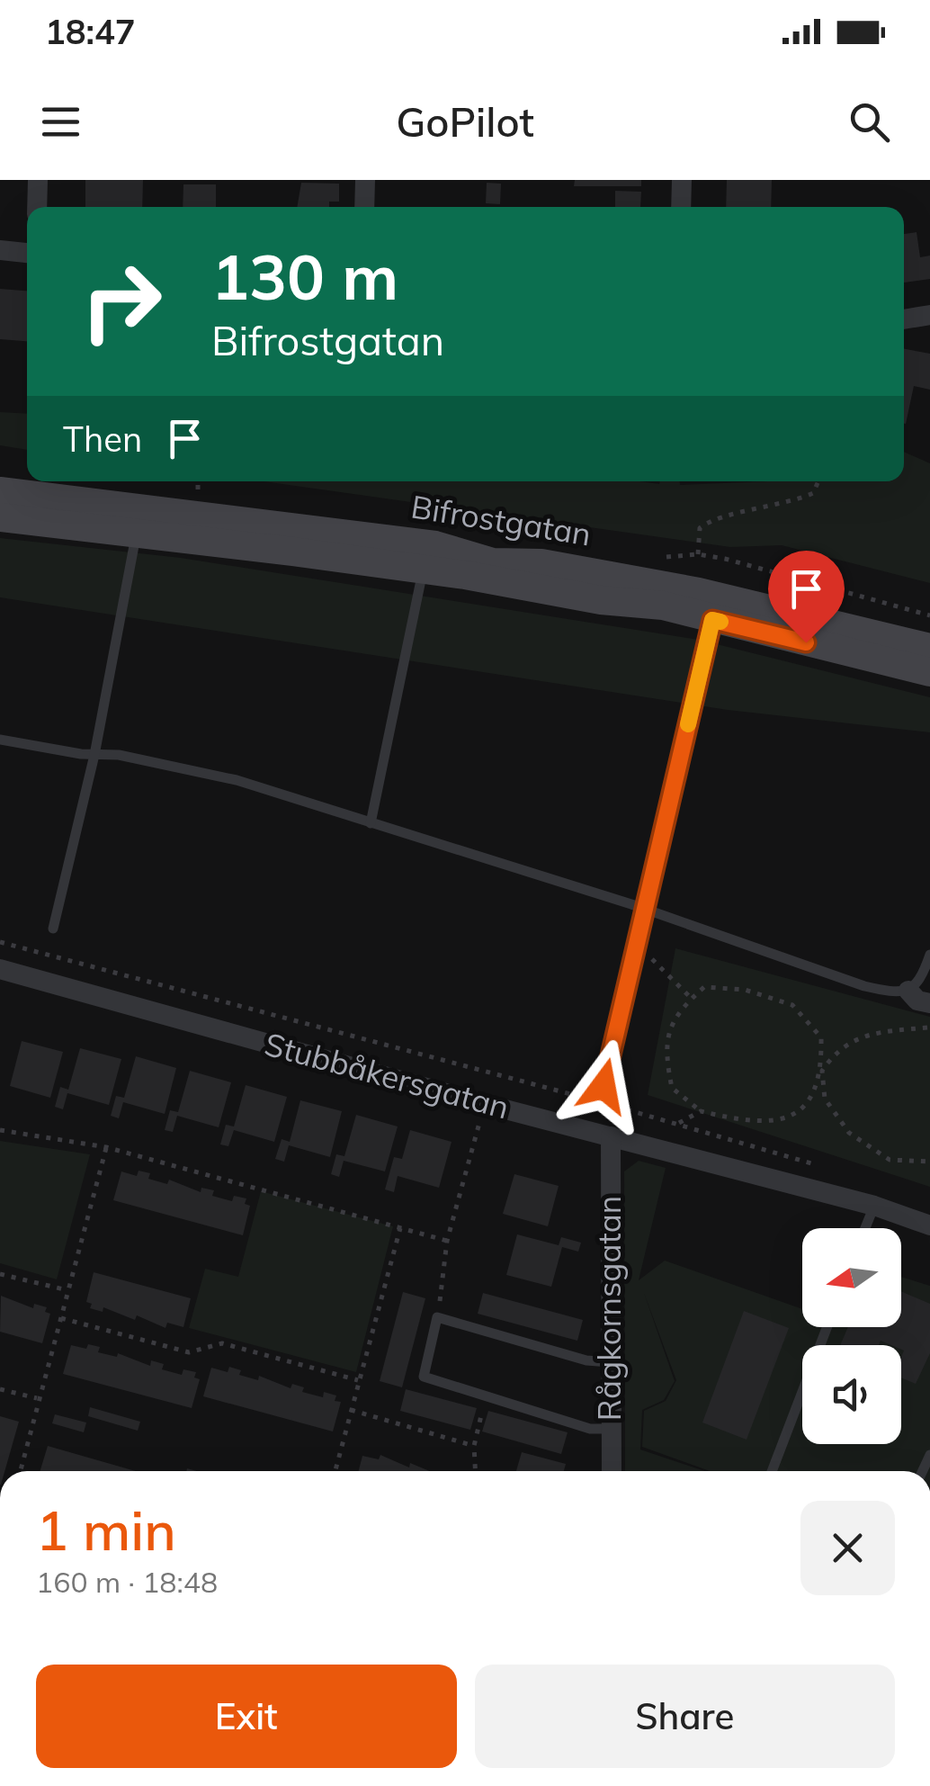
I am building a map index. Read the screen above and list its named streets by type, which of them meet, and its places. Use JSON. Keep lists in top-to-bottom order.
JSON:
{
  "streets": {
    "main road": ["Bifrostgatan"],
    "street": ["Stubbåkersgatan", "Rågkornsgatan"]
  },
  "crossings": [
    ["Stubbåkersgatan", "Rågkornsgatan"]
  ],
  "north": "left",
  "page": {
    "status": "18:47",
    "header": "GoPilot",
    "turn": ["130 m", "Bifrostgatan"],
    "then": "Then",
    "heading": ["1 min", "160 m · 18:48"],
    "buttons": ["Exit", "Share"]
  }
}
